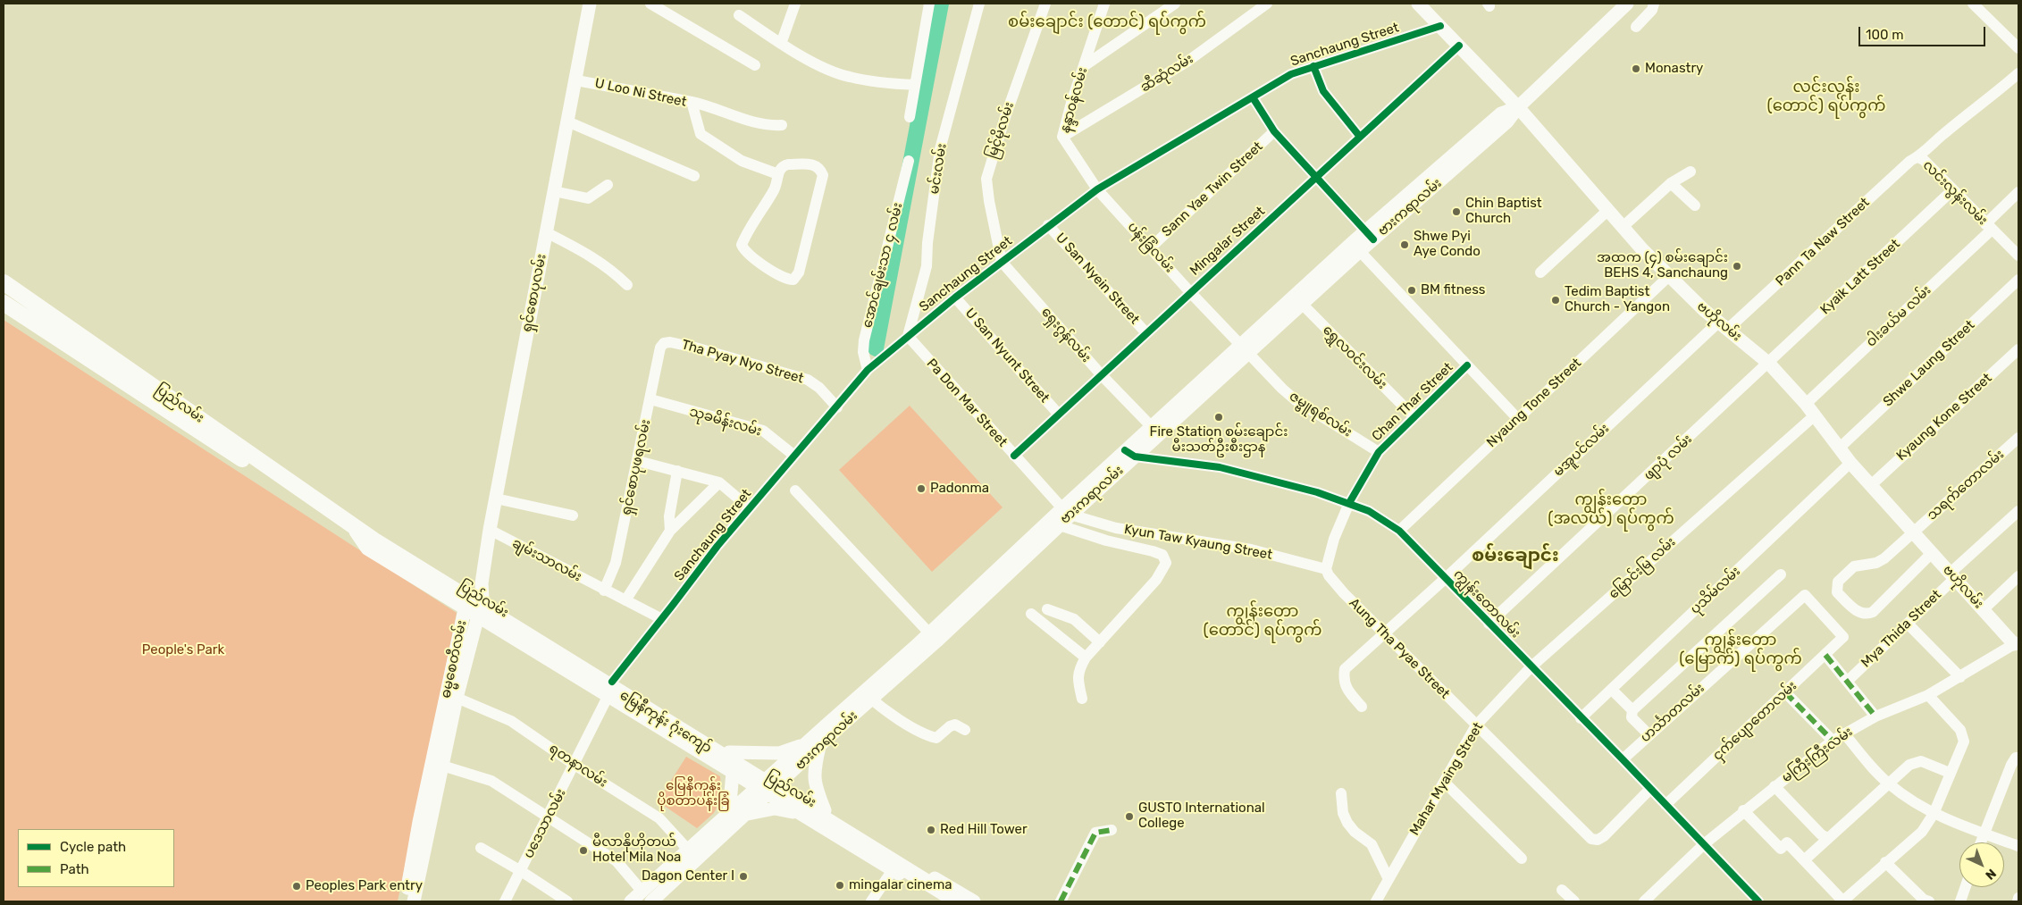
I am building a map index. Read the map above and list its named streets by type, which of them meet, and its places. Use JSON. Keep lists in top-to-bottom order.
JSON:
{
  "streets": {
    "highway": ["ပြည်လမ်း", "မြေနီကုန်း ဂုံးကျော်"],
    "main road": [
      "ဗားကရာလမ်း",
      "ရှင်စောပုလမ်း",
      "ဗဟိုလမ်း",
      "ဓမ္မစေတီလမ်း"
    ],
    "street": [
      "Sanchaung Street",
      "ဆီဆုံလမ်း",
      "U Loo Ni Street",
      "နန္ဒာ၀န်လမ်း",
      "မြင့်မိုလမ်း",
      "မင်းလမ်း",
      "Sann Yae Twin Street",
      "လင်းလွန်းလမ်း",
      "Mingalar Street",
      "Pann Ta Naw Street",
      "ပန်းခြံလမ်း",
      "အောင်ချမ်းသာ ၄ လမ်း",
      "Kyaik Latt Street",
      "U San Nyein Street",
      "ဝါးခယ်မ လမ်း",
      "ရှေးဂွန်လမ်း",
      "U San Nyunt Street",
      "ရွှေလဝင်းလမ်း",
      "Tha Pyay Nyo Street",
      "Shwe Laung Street",
      "Chan Thar Street",
      "Pa Don Mar Street",
      "Nyaung Tone Street",
      "ဇမ္ဗူရစ်လမ်း",
      "Kyaung Kone Street",
      "သုခမိန်းလမ်း",
      "မအူပင်လမ်း",
      "ဖျာပုံ လမ်း",
      "ရှင်စောပုဖရလမ်း",
      "သရက်တောလမ်း",
      "Kyun Taw Kyaung Street",
      "ချမ်းသာလမ်း",
      "မြောင်းမြ လမ်း",
      "ပုသိမ်လမ်း",
      "ကျွန်းတောလမ်း",
      "Mya Thida Street",
      "Aung Tha Pyae Street",
      "ဟင်္သာတလမ်း",
      "ငှက်ပျောတောလမ်း",
      "မကြီးကြီးလမ်း",
      "ရတနာလမ်း",
      "Mahar Myaing Street",
      "ပဒေသာလမ်း"
    ]
  },
  "crossings": [
    ["Sanchaung Street", "နန္ဒာ၀န်လမ်း"],
    ["Sanchaung Street", "မြင့်မိုလမ်း"],
    ["Sanchaung Street", "မင်းလမ်း"],
    ["Sanchaung Street", "ပန်းခြံလမ်း"],
    ["Sanchaung Street", "အောင်ချမ်းသာ ၄ လမ်း"],
    ["Sanchaung Street", "U San Nyein Street"],
    ["Sanchaung Street", "ဗဟိုလမ်း"],
    ["Sanchaung Street", "ရှေးဂွန်လမ်း"],
    ["Sanchaung Street", "U San Nyunt Street"],
    ["Sanchaung Street", "Tha Pyay Nyo Street"],
    ["Sanchaung Street", "Pa Don Mar Street"],
    ["Sanchaung Street", "ပြည်လမ်း"],
    ["Sanchaung Street", "သုခမိန်းလမ်း"],
    ["Sanchaung Street", "ချမ်းသာလမ်း"],
    ["ဆီဆုံလမ်း", "နန္ဒာ၀န်လမ်း"],
    ["U Loo Ni Street", "ရှင်စောပုလမ်း"],
    ["နန္ဒာ၀န်လမ်း", "ပန်းခြံလမ်း"],
    ["မြင့်မိုလမ်း", "ရှေးဂွန်လမ်း"],
    ["မင်းလမ်း", "Pa Don Mar Street"],
    ["Sann Yae Twin Street", "ပန်းခြံလမ်း"],
    ["လင်းလွန်းလမ်း", "Pann Ta Naw Street"],
    ["လင်းလွန်းလမ်း", "Kyaik Latt Street"],
    ["လင်းလွန်းလမ်း", "ဝါးခယ်မ လမ်း"],
    ["ဗားကရာလမ်း", "ပန်းခြံလမ်း"],
    ["ဗားကရာလမ်း", "ဗဟိုလမ်း"],
    ["ဗားကရာလမ်း", "ရှေးဂွန်လမ်း"],
    ["ဗားကရာလမ်း", "ရွှေလဝင်းလမ်း"],
    ["ဗားကရာလမ်း", "Pa Don Mar Street"],
    ["ဗားကရာလမ်း", "ပြည်လမ်း"],
    ["ဗားကရာလမ်း", "ဇမ္ဗူရစ်လမ်း"],
    ["ဗားကရာလမ်း", "Kyun Taw Kyaung Street"],
    ["ဗားကရာလမ်း", "ကျွန်းတောလမ်း"],
    ["Mingalar Street", "ပန်းခြံလမ်း"],
    ["Mingalar Street", "U San Nyein Street"],
    ["Mingalar Street", "ဗဟိုလမ်း"],
    ["Mingalar Street", "ရှေးဂွန်လမ်း"],
    ["Mingalar Street", "U San Nyunt Street"],
    ["Mingalar Street", "Pa Don Mar Street"],
    ["Pann Ta Naw Street", "ဗဟိုလမ်း"],
    ["Pann Ta Naw Street", "မအူပင်လမ်း"],
    ["ပန်းခြံလမ်း", "ဇမ္ဗူရစ်လမ်း"],
    ["Kyaik Latt Street", "ဗဟိုလမ်း"],
    ["Kyaik Latt Street", "ဖျာပုံ လမ်း"],
    ["ရှင်စောပုလမ်း", "ပြည်လမ်း"],
    ["ရှင်စောပုလမ်း", "ချမ်းသာလမ်း"],
    ["ရှင်စောပုလမ်း", "ဓမ္မစေတီလမ်း"],
    ["ဝါးခယ်မ လမ်း", "ဗဟိုလမ်း"],
    ["ဗဟိုလမ်း", "Shwe Laung Street"],
    ["ဗဟိုလမ်း", "Nyaung Tone Street"],
    ["ဗဟိုလမ်း", "Kyaung Kone Street"],
    ["ဗဟိုလမ်း", "မအူပင်လမ်း"],
    ["ဗဟိုလမ်း", "ဖျာပုံ လမ်း"],
    ["ဗဟိုလမ်း", "သရက်တောလမ်း"],
    ["ဗဟိုလမ်း", "မြောင်းမြ လမ်း"],
    ["ဗဟိုလမ်း", "ပုသိမ်လမ်း"],
    ["ဗဟိုလမ်း", "Mya Thida Street"],
    ["ဗဟိုလမ်း", "မကြီးကြီးလမ်း"],
    ["ရွှေလဝင်းလမ်း", "Chan Thar Street"],
    ["Tha Pyay Nyo Street", "ရှင်စောပုဖရလမ်း"],
    ["Chan Thar Street", "ဇမ္ဗူရစ်လမ်း"],
    ["Chan Thar Street", "Kyun Taw Kyaung Street"],
    ["Chan Thar Street", "ကျွန်းတောလမ်း"],
    ["Chan Thar Street", "Aung Tha Pyae Street"],
    ["Pa Don Mar Street", "Kyun Taw Kyaung Street"],
    ["Nyaung Tone Street", "ကျွန်းတောလမ်း"],
    ["ပြည်လမ်း", "ဓမ္မစေတီလမ်း"],
    ["ပြည်လမ်း", "မြေနီကုန်း ဂုံးကျော်"],
    ["ပြည်လမ်း", "ပဒေသာလမ်း"],
    ["သုခမိန်းလမ်း", "ရှင်စောပုဖရလမ်း"],
    ["မအူပင်လမ်း", "ကျွန်းတောလမ်း"],
    ["မအူပင်လမ်း", "Aung Tha Pyae Street"],
    ["ဖျာပုံ လမ်း", "ကျွန်းတောလမ်း"],
    ["ရှင်စောပုဖရလမ်း", "ချမ်းသာလမ်း"],
    ["Kyun Taw Kyaung Street", "Aung Tha Pyae Street"],
    ["မြောင်းမြ လမ်း", "ကျွန်းတောလမ်း"],
    ["မြောင်းမြ လမ်း", "Mahar Myaing Street"],
    ["ပုသိမ်လမ်း", "ကျွန်းတောလမ်း"],
    ["ကျွန်းတောလမ်း", "Aung Tha Pyae Street"],
    ["ကျွန်းတောလမ်း", "ဟင်္သာတလမ်း"],
    ["ကျွန်းတောလမ်း", "ငှက်ပျောတောလမ်း"],
    ["ကျွန်းတောလမ်း", "မကြီးကြီးလမ်း"],
    ["ကျွန်းတောလမ်း", "Mahar Myaing Street"],
    ["Aung Tha Pyae Street", "Mahar Myaing Street"],
    ["ဓမ္မစေတီလမ်း", "ရတနာလမ်း"],
    ["ဟင်္သာတလမ်း", "ငှက်ပျောတောလမ်း"],
    ["ရတနာလမ်း", "ပဒေသာလမ်း"]
  ],
  "districts": [
    "စမ်းချောင်း (တောင်) ရပ်ကွက်",
    "လင်းလွန်း (တောင်) ရပ်ကွက်",
    "ကျွန်းတော (အလယ်) ရပ်ကွက်",
    "စမ်းချောင်း",
    "ကျွန်းတော (တောင်) ရပ်ကွက်",
    "ကျွန်းတော (မြောက်) ရပ်ကွက်"
  ],
  "parks": ["People's Park", "မြေနီကုန်း ပိုစတာပန်းခြံ"],
  "places": [
    "Monastry",
    "Chin Baptist Church",
    "Shwe Pyi Aye Condo",
    "အထက (၄) စမ်းချောင်း BEHS 4, Sanchaung",
    "BM fitness",
    "Tedim Baptist Church - Yangon",
    "Fire Station စမ်းချောင်း မီးသတ်ဦးစီးဌာန",
    "Padonma",
    "GUSTO International College",
    "Red Hill Tower",
    "မီလာနိုဟိုတယ် Hotel Mila Noa",
    "Dagon Center I",
    "mingalar cinema",
    "Peoples Park entry"
  ],
  "legend": ["Cycle path", "Path"],
  "scale_bar": "100 m",
  "north": "bottom right"
}
